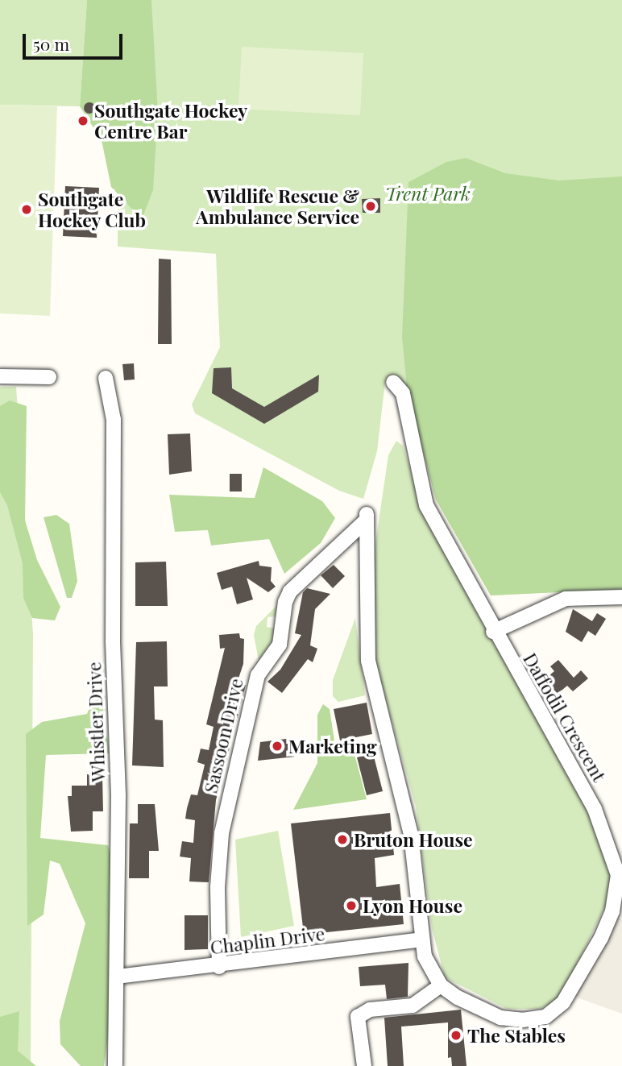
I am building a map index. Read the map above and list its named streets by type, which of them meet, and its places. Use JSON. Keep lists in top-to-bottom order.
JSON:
{
  "streets": {
    "street": [
      "Daffodil Crescent",
      "Whistler Drive",
      "Sassoon Drive",
      "Chaplin Drive"
    ]
  },
  "crossings": [
    ["Whistler Drive", "Chaplin Drive"],
    ["Sassoon Drive", "Chaplin Drive"]
  ],
  "parks": ["Trent Park"],
  "places": [
    "Southgate Hockey Centre Bar",
    "Wildlife Rescue & Ambulance Service",
    "Southgate Hockey Club",
    "Marketing",
    "Bruton House",
    "Lyon House",
    "The Stables"
  ],
  "scale_bar": "50 m"
}
